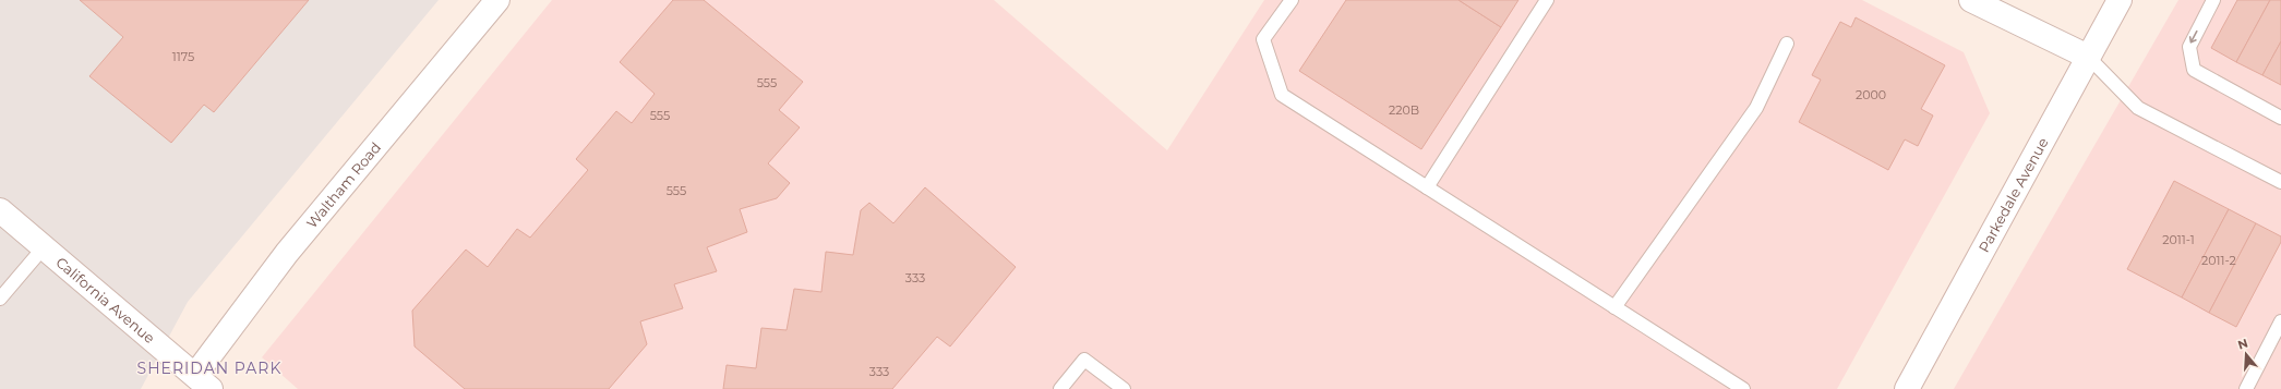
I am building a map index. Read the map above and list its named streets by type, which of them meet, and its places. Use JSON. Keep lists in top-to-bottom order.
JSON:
{
  "streets": {
    "street": ["Waltham Road", "Parkedale Avenue", "California Avenue"]
  },
  "crossings": [
    ["Waltham Road", "California Avenue"]
  ],
  "districts": ["SHERIDAN PARK"],
  "house_numbers": [
    "1175",
    "555",
    "2000",
    "220B",
    "555",
    "555",
    "2011-1",
    "2011-2",
    "333",
    "333"
  ],
  "north": "top"
}
